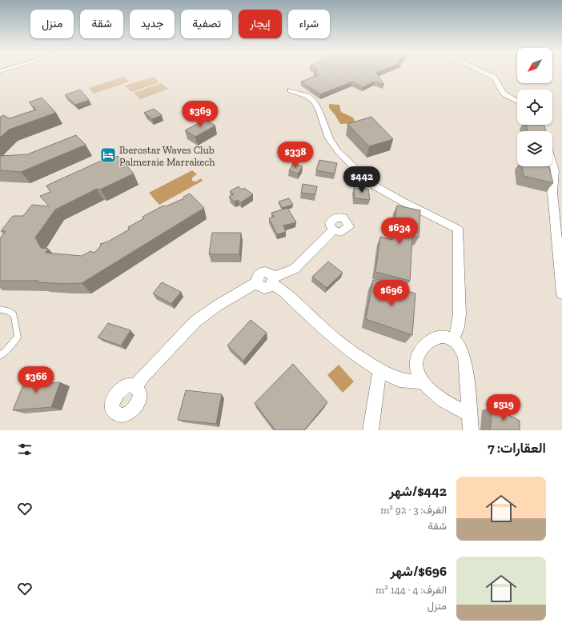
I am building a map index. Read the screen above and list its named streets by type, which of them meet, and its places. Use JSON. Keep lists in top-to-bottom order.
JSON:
{
  "places": {
    "hotel": ["Iberostar Waves Club Palmeraie Marrakech"]
  },
  "north": "bottom left",
  "page": {
    "chip": [
      "شراء",
      "إيجار",
      "تصفية",
      "جديد",
      "شقة",
      "منزل"
    ],
    "price": [
      "$369",
      "$338",
      "$442",
      "$634",
      "$696",
      "$366",
      "$519"
    ],
    "heading": "العقارات: 7",
    "list": [
      {
        "name": "$442/شهر",
        "note": "الغرف: 3 · 92 m² · شقة"
      },
      {
        "name": "$696/شهر",
        "note": "الغرف: 4 · 144 m² · منزل"
      }
    ]
  }
}
